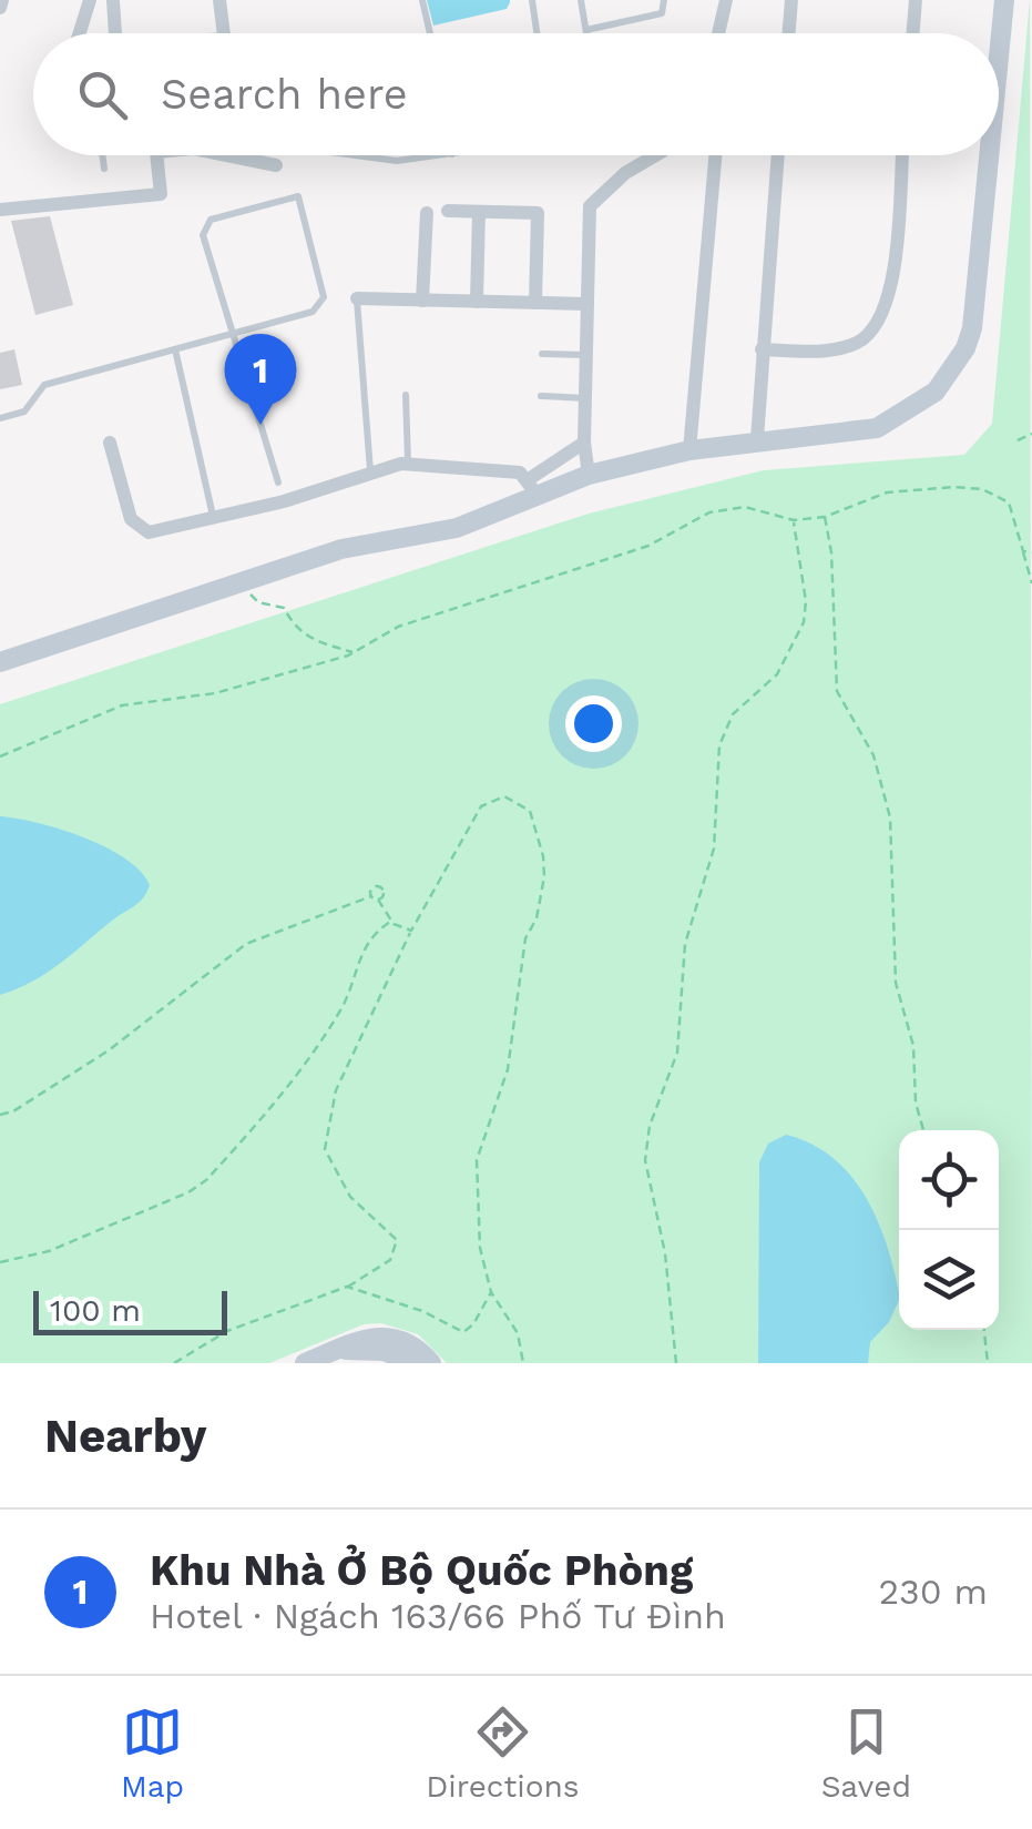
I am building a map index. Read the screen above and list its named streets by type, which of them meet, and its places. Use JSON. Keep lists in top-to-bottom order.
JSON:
{
  "scale_bar": "100 m",
  "page": {
    "search": "Search here",
    "pins": "1",
    "scale": "100 m",
    "heading": "Nearby",
    "list": [
      {
        "mark": "1",
        "name": "Khu Nhà Ở Bộ Quốc Phòng",
        "note": "Hotel · Ngách 163/66 Phố Tư Đình",
        "value": "230 m"
      }
    ],
    "nav": ["Map", "Directions", "Saved"]
  }
}
